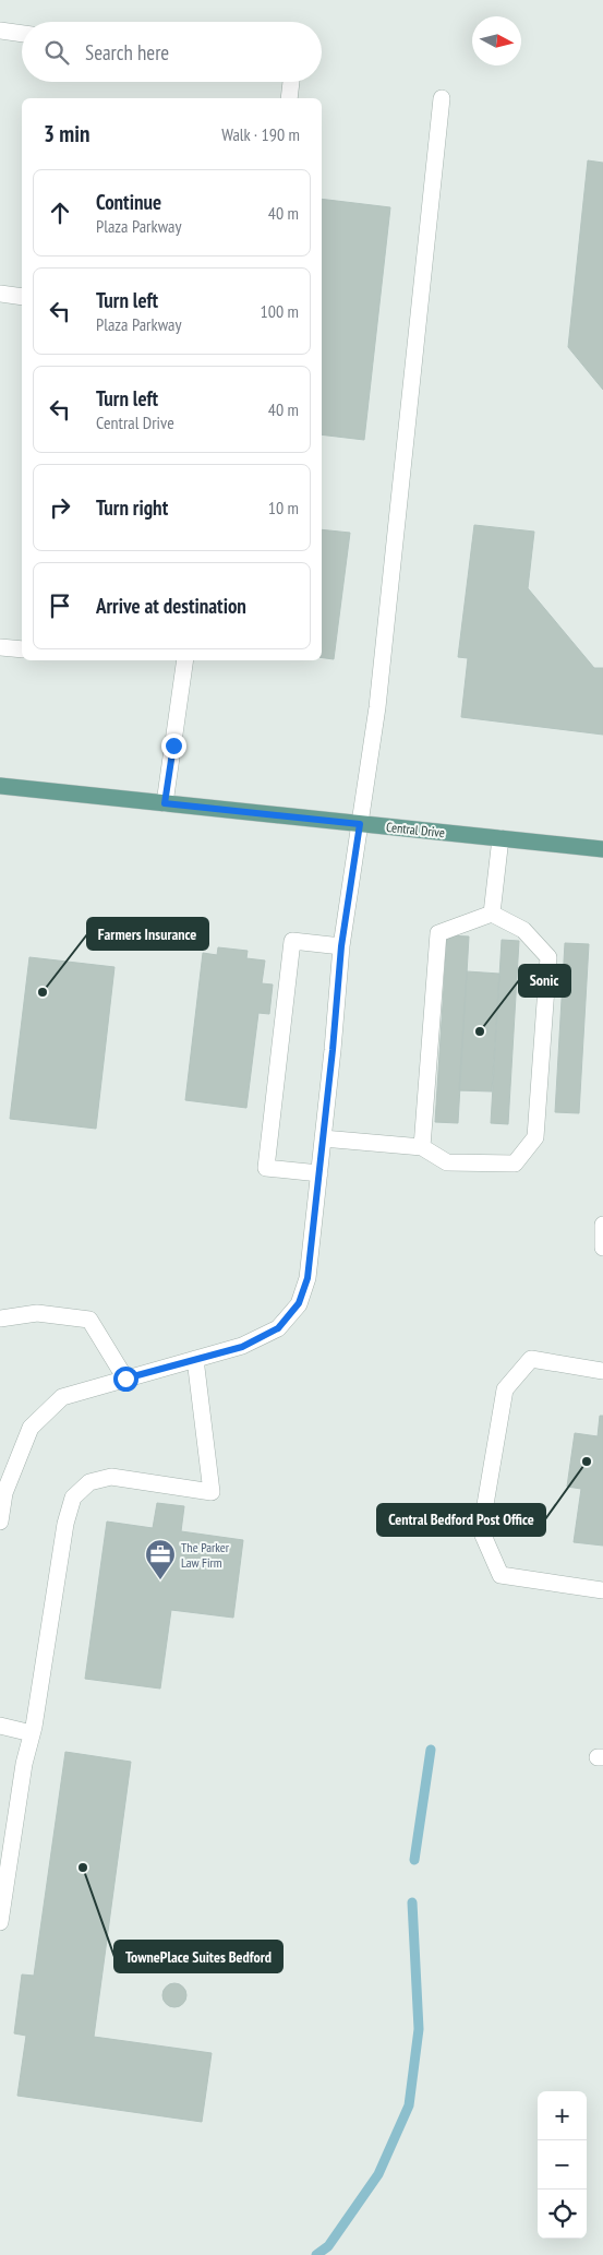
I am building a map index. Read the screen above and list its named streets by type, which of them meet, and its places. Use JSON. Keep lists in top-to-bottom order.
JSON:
{
  "streets": {
    "main road": ["Central Drive"]
  },
  "places": {
    "other": [
      "Farmers Insurance",
      "Sonic",
      "Central Bedford Post Office",
      "TownePlace Suites Bedford"
    ],
    "office": ["The Parker Law Firm"]
  },
  "north": "right",
  "page": {
    "search": "Search here",
    "heading": ["3 min", "Walk · 190 m"],
    "list": [
      ["Continue", "Plaza Parkway", "40 m"],
      ["Turn left", "Plaza Parkway", "100 m"],
      ["Turn left", "Central Drive", "40 m"],
      ["Turn right", "10 m"],
      "Arrive at destination"
    ],
    "map_buttons": ["+", "−"]
  }
}
